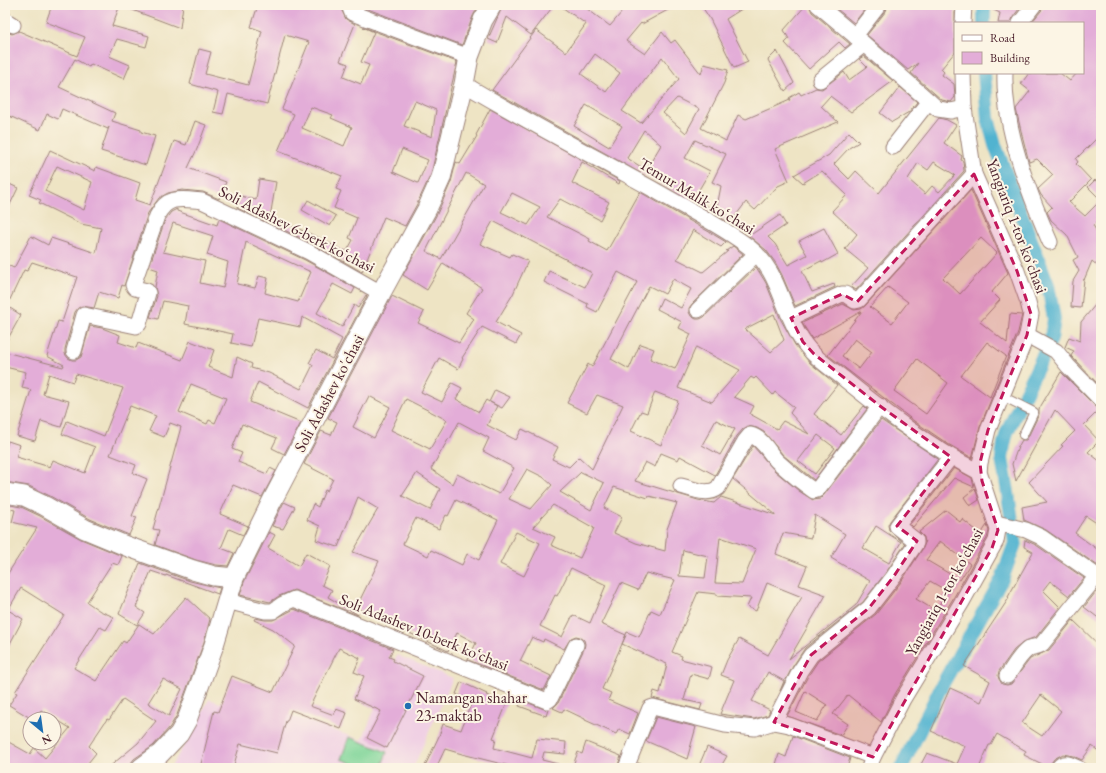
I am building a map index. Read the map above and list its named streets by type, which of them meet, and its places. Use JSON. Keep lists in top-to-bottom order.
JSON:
{
  "streets": {
    "street": [
      "Temur Malik koʻchasi",
      "Yangiariq 1-tor koʻchasi",
      "Soli Adashev 6-berk koʻchasi",
      "Soli Adashev ko'chasi",
      "Soli Adashev 10-berk koʻchasi"
    ]
  },
  "crossings": [
    ["Temur Malik koʻchasi", "Yangiariq 1-tor koʻchasi"],
    ["Temur Malik koʻchasi", "Soli Adashev ko'chasi"],
    ["Soli Adashev 6-berk koʻchasi", "Soli Adashev ko'chasi"],
    ["Soli Adashev ko'chasi", "Soli Adashev 10-berk koʻchasi"]
  ],
  "places": ["Namangan shahar 23-maktab"],
  "legend": ["Road", "Building"],
  "north": "bottom right"
}
